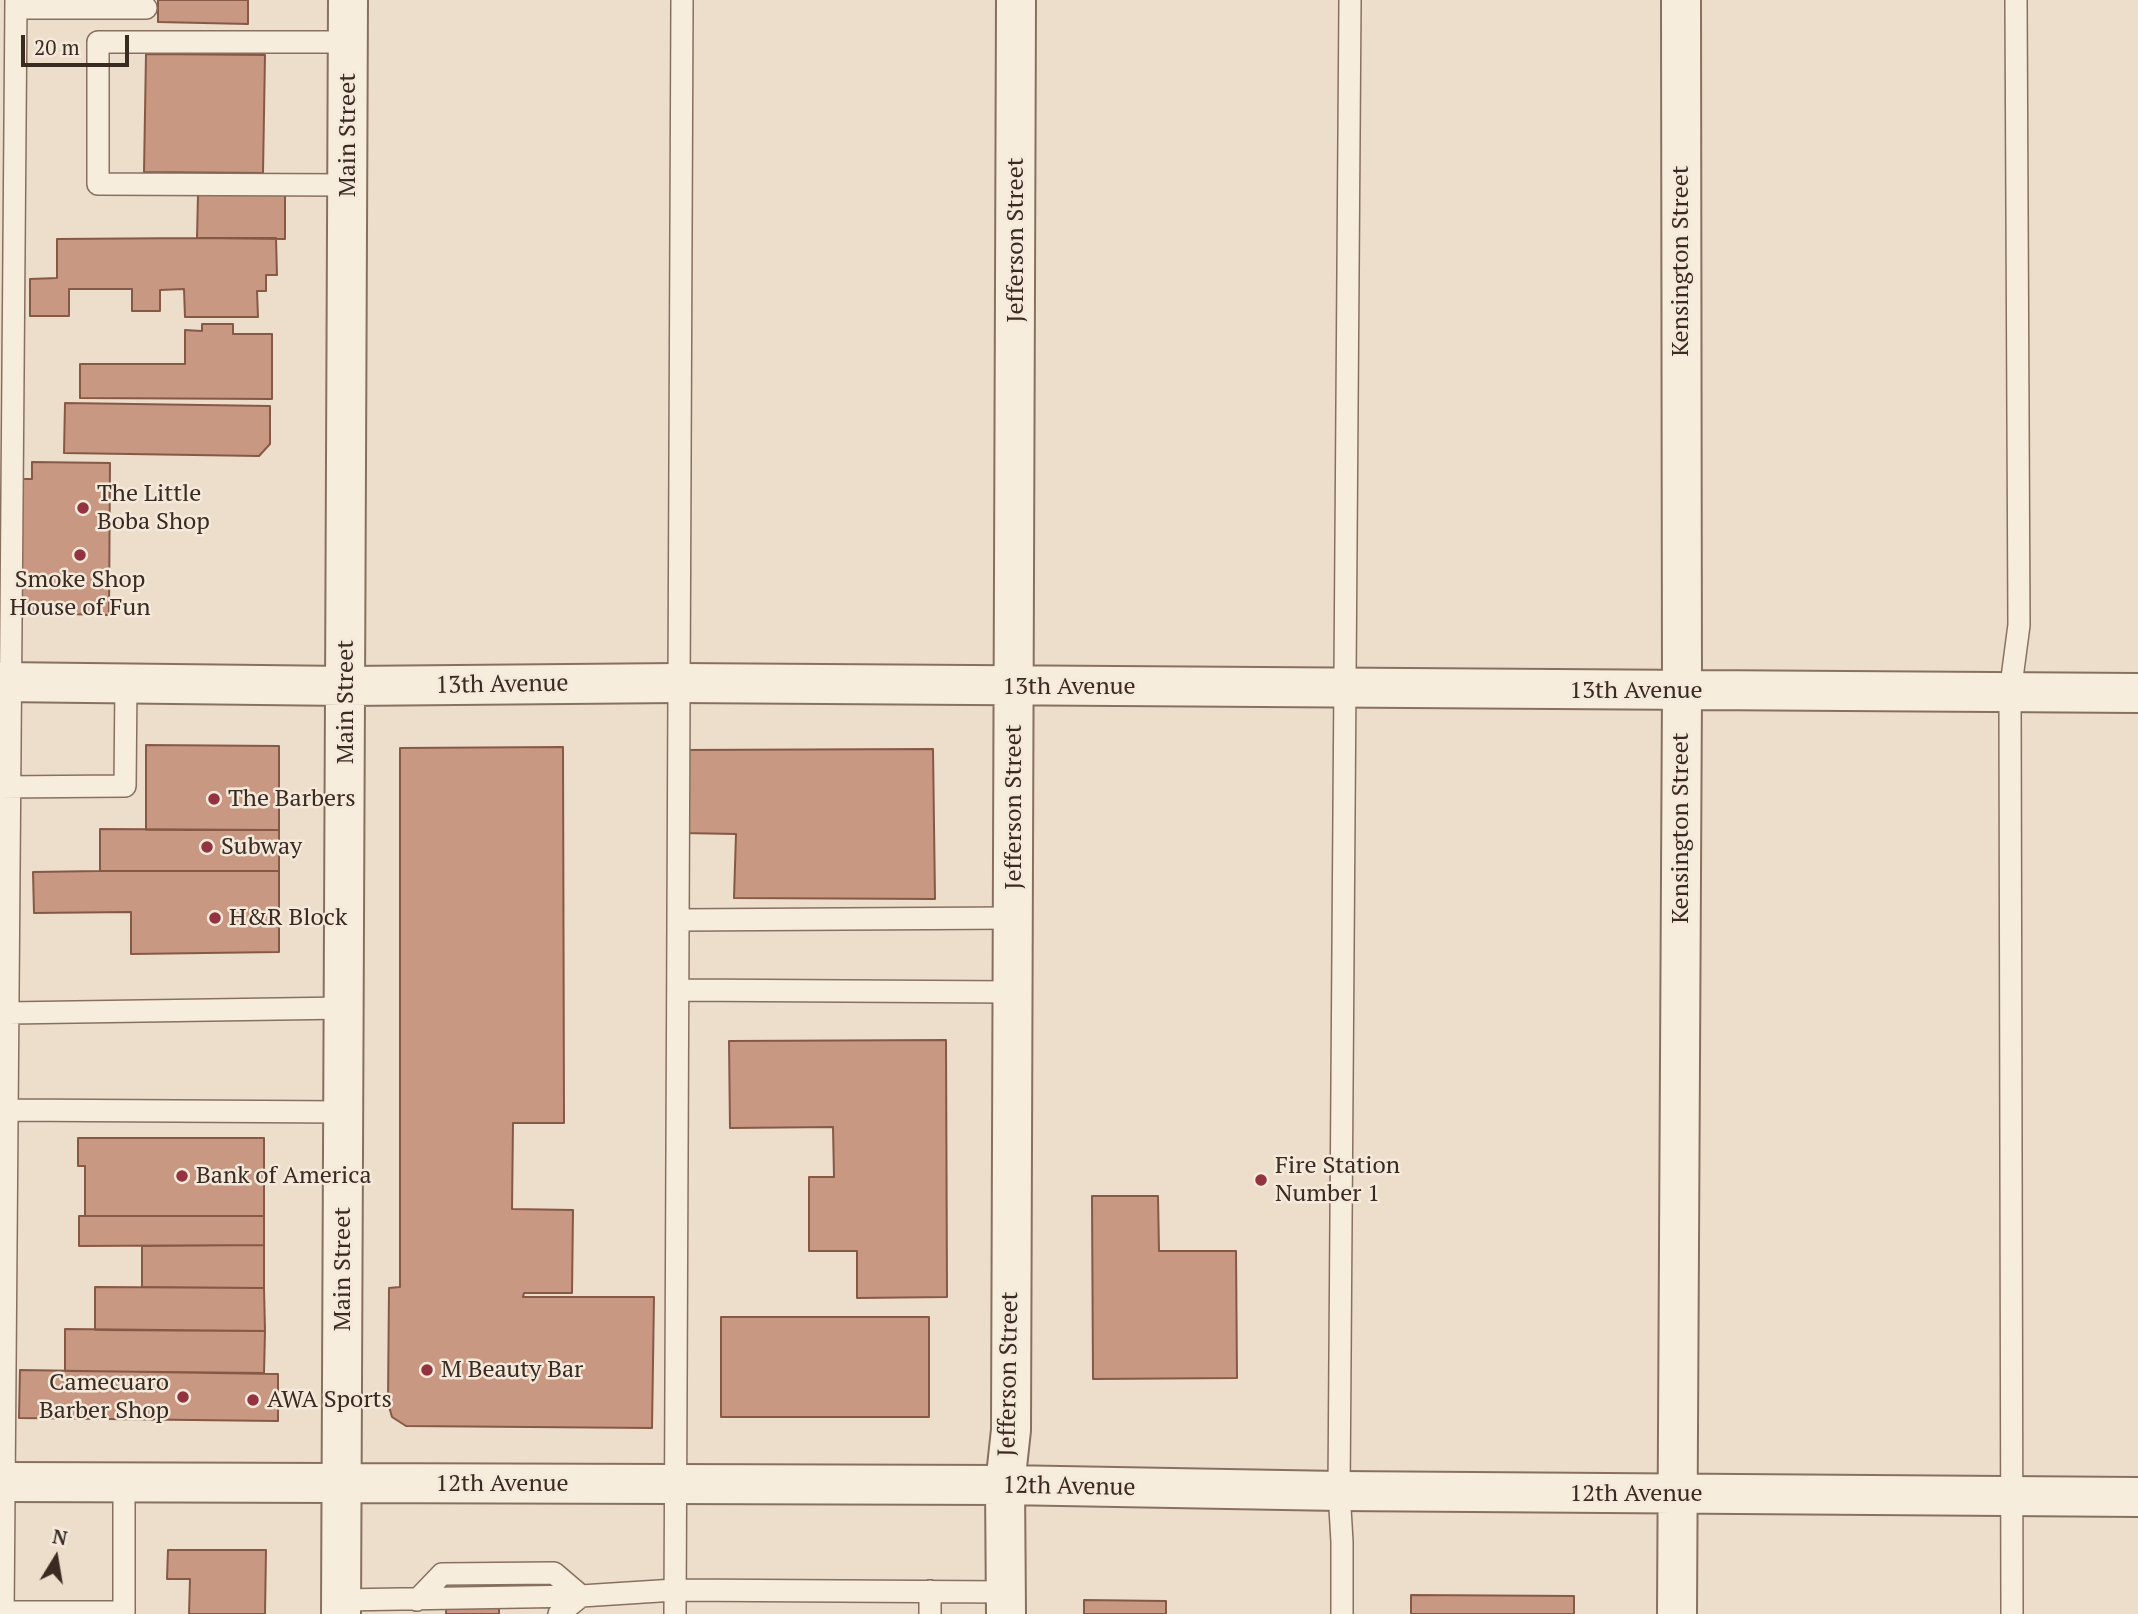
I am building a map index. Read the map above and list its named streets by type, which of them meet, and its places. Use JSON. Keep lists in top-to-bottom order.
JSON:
{
  "streets": {
    "street": [
      "Main Street",
      "Jefferson Street",
      "Kensington Street",
      "13th Avenue",
      "12th Avenue"
    ]
  },
  "crossings": [
    ["Main Street", "13th Avenue"],
    ["Main Street", "12th Avenue"],
    ["Jefferson Street", "13th Avenue"],
    ["Jefferson Street", "12th Avenue"],
    ["Kensington Street", "13th Avenue"],
    ["Kensington Street", "12th Avenue"]
  ],
  "places": [
    "The Little Boba Shop",
    "Smoke Shop House of Fun",
    "The Barbers",
    "Subway",
    "H&R Block",
    "Bank of America",
    "Fire Station Number 1",
    "M Beauty Bar",
    "Camecuaro Barber Shop",
    "AWA Sports"
  ],
  "scale_bar": "20 m",
  "north": "top"
}
